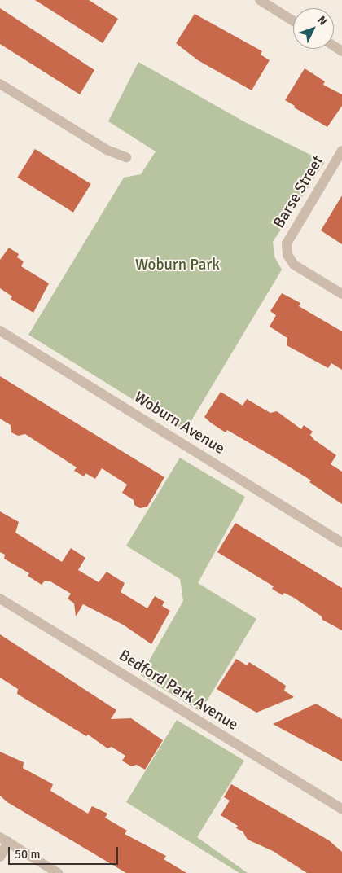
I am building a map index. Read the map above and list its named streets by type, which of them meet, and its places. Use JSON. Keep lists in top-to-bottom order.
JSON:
{
  "streets": {
    "street": ["Barse Street", "Woburn Avenue", "Bedford Park Avenue"]
  },
  "parks": ["Woburn Park"],
  "scale_bar": "50 m",
  "north": "top right"
}
